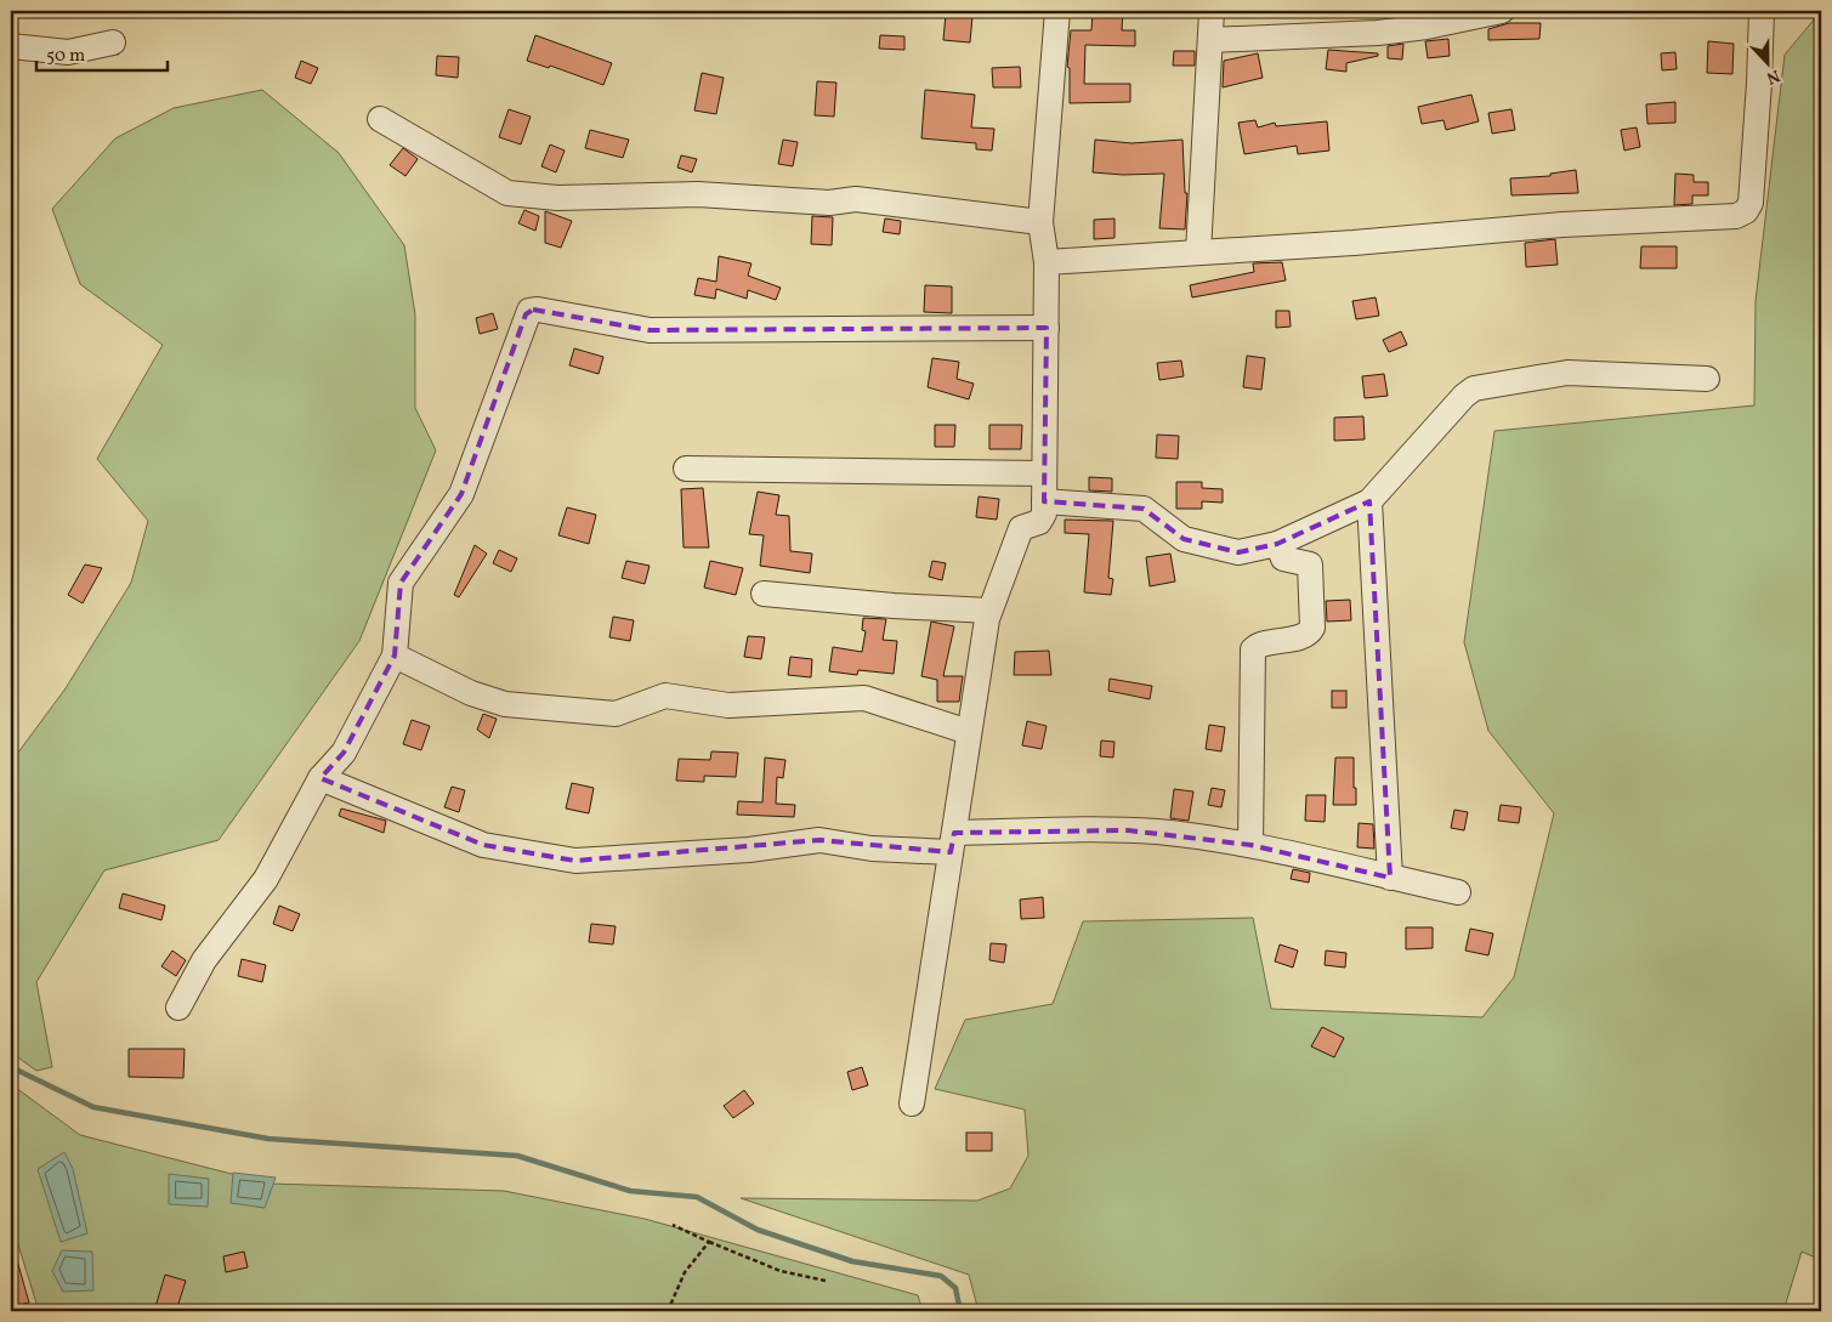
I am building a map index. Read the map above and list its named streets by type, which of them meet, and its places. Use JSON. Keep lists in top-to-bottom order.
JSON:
{
  "scale_bar": "50 m",
  "north": "bottom"
}
